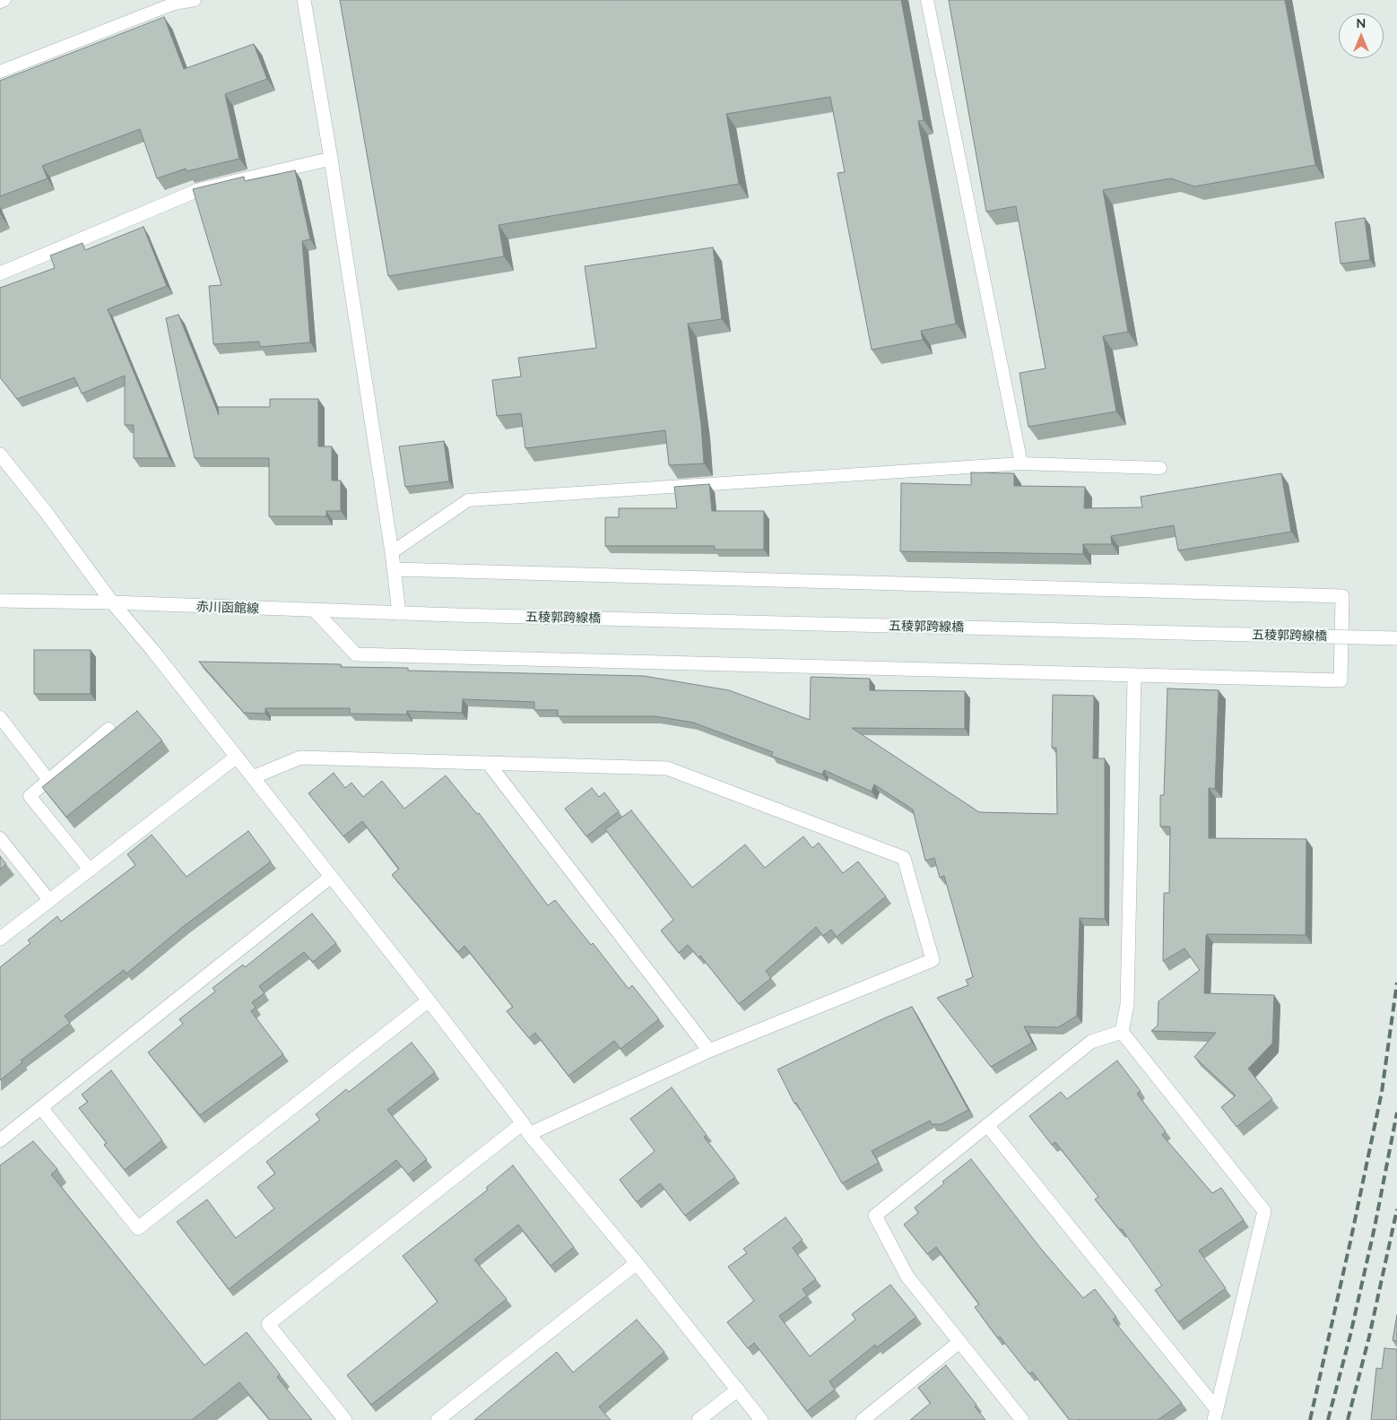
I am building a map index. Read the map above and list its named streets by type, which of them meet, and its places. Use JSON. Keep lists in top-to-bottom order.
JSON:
{
  "streets": {
    "street": ["赤川函館線", "五稜郭跨線橋"]
  },
  "crossings": [
    ["赤川函館線", "五稜郭跨線橋"]
  ],
  "north": "top"
}
